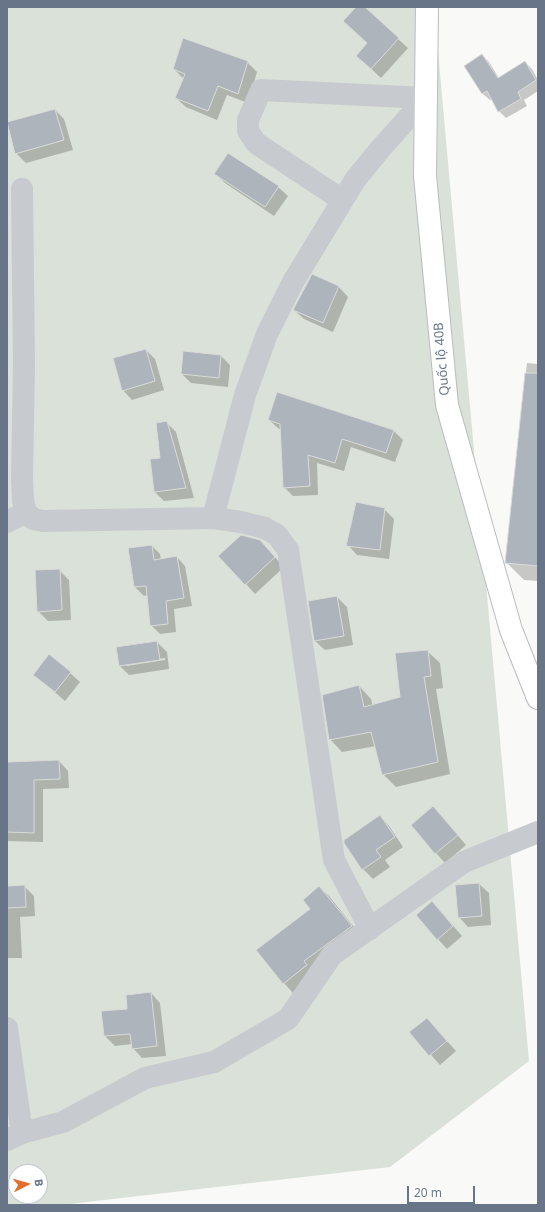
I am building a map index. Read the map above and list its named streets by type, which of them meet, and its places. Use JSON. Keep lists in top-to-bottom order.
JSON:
{
  "streets": {
    "highway": ["Quốc lộ 40B"]
  },
  "scale_bar": "20 m",
  "north": "right"
}
